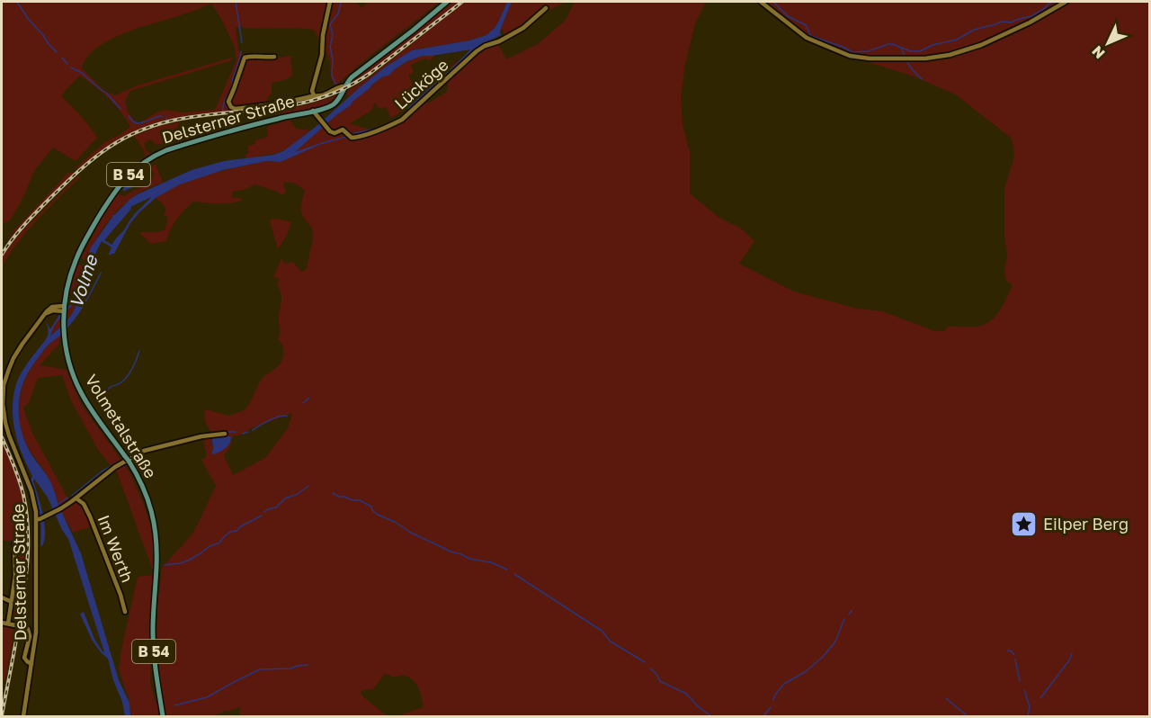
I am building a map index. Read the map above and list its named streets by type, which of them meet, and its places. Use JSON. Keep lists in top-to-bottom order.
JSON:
{
  "streets": {
    "main road": ["Delsterner Straße", "B 54", "Volmetalstraße"],
    "street": ["Lücköge", "Im Werth"]
  },
  "crossings": [
    ["Lücköge", "Delsterner Straße"],
    ["Delsterner Straße", "Volmetalstraße"]
  ],
  "water": ["Volme"],
  "places": {
    "place": ["Eilper Berg"]
  },
  "north": "bottom left"
}
